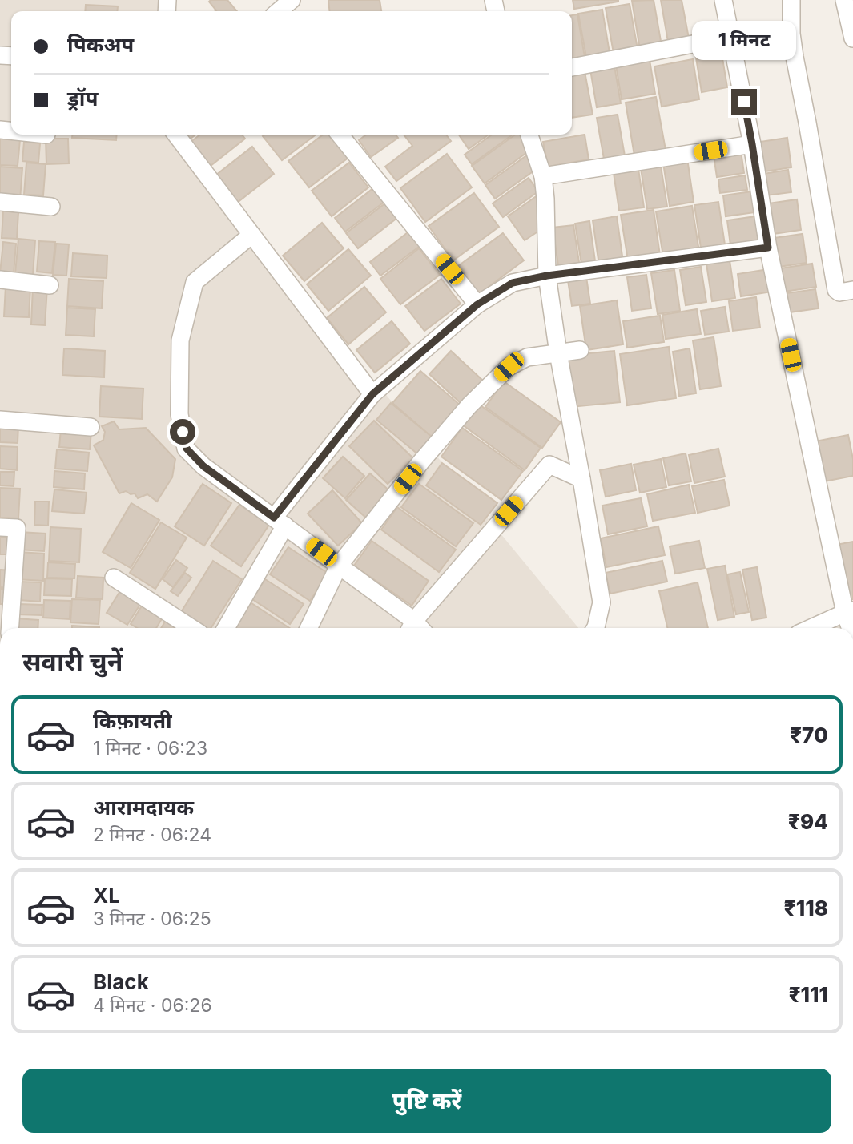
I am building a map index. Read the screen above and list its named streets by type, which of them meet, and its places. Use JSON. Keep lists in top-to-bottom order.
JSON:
{
  "page": {
    "banner": ["पिकअप", "ड्रॉप"],
    "bubble": "1 मिनट",
    "heading": "सवारी चुनें",
    "list": [
      {
        "name": "किफ़ायती",
        "note": "1 मिनट · 06:23",
        "value": "₹70"
      },
      {
        "name": "आरामदायक",
        "note": "2 मिनट · 06:24",
        "value": "₹94"
      },
      {
        "name": "XL",
        "note": "3 मिनट · 06:25",
        "value": "₹118"
      },
      {
        "name": "Black",
        "note": "4 मिनट · 06:26",
        "value": "₹111"
      }
    ],
    "buttons": "पुष्टि करें"
  }
}
